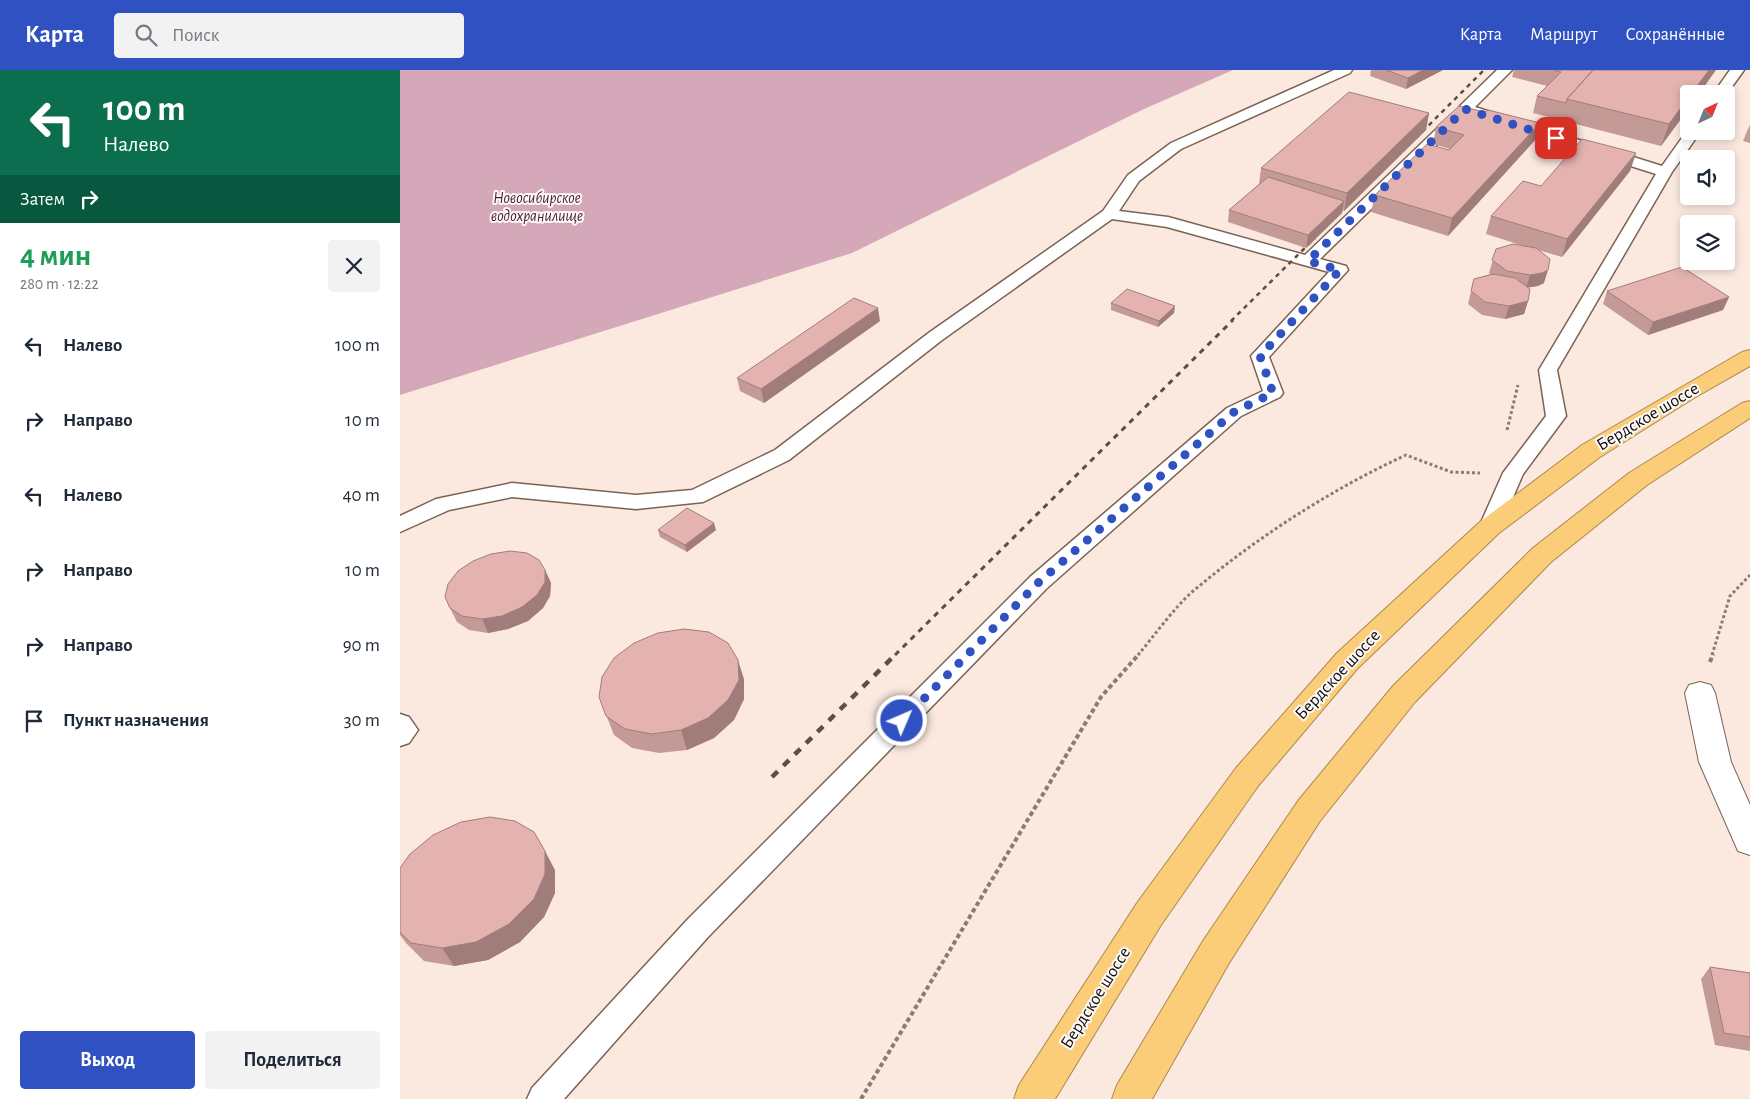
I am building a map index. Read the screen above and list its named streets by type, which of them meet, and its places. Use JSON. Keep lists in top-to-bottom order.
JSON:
{
  "streets": {
    "highway": ["Бердское шоссе"]
  },
  "water": ["Новосибирское водохранилище"],
  "north": "top right",
  "page": {
    "header": "Карта",
    "search": "Поиск",
    "nav": ["Карта", "Маршрут", "Сохранённые"],
    "turn": ["100 m", "Налево"],
    "then": "Затем",
    "heading": ["4 мин", "280 m · 12:22"],
    "list": [
      {
        "name": "Налево",
        "value": "100 m"
      },
      {
        "name": "Направо",
        "value": "10 m"
      },
      {
        "name": "Налево",
        "value": "40 m"
      },
      {
        "name": "Направо",
        "value": "10 m"
      },
      {
        "name": "Направо",
        "value": "90 m"
      },
      {
        "name": "Пункт назначения",
        "value": "30 m"
      }
    ],
    "buttons": ["Выход", "Поделиться"]
  }
}
